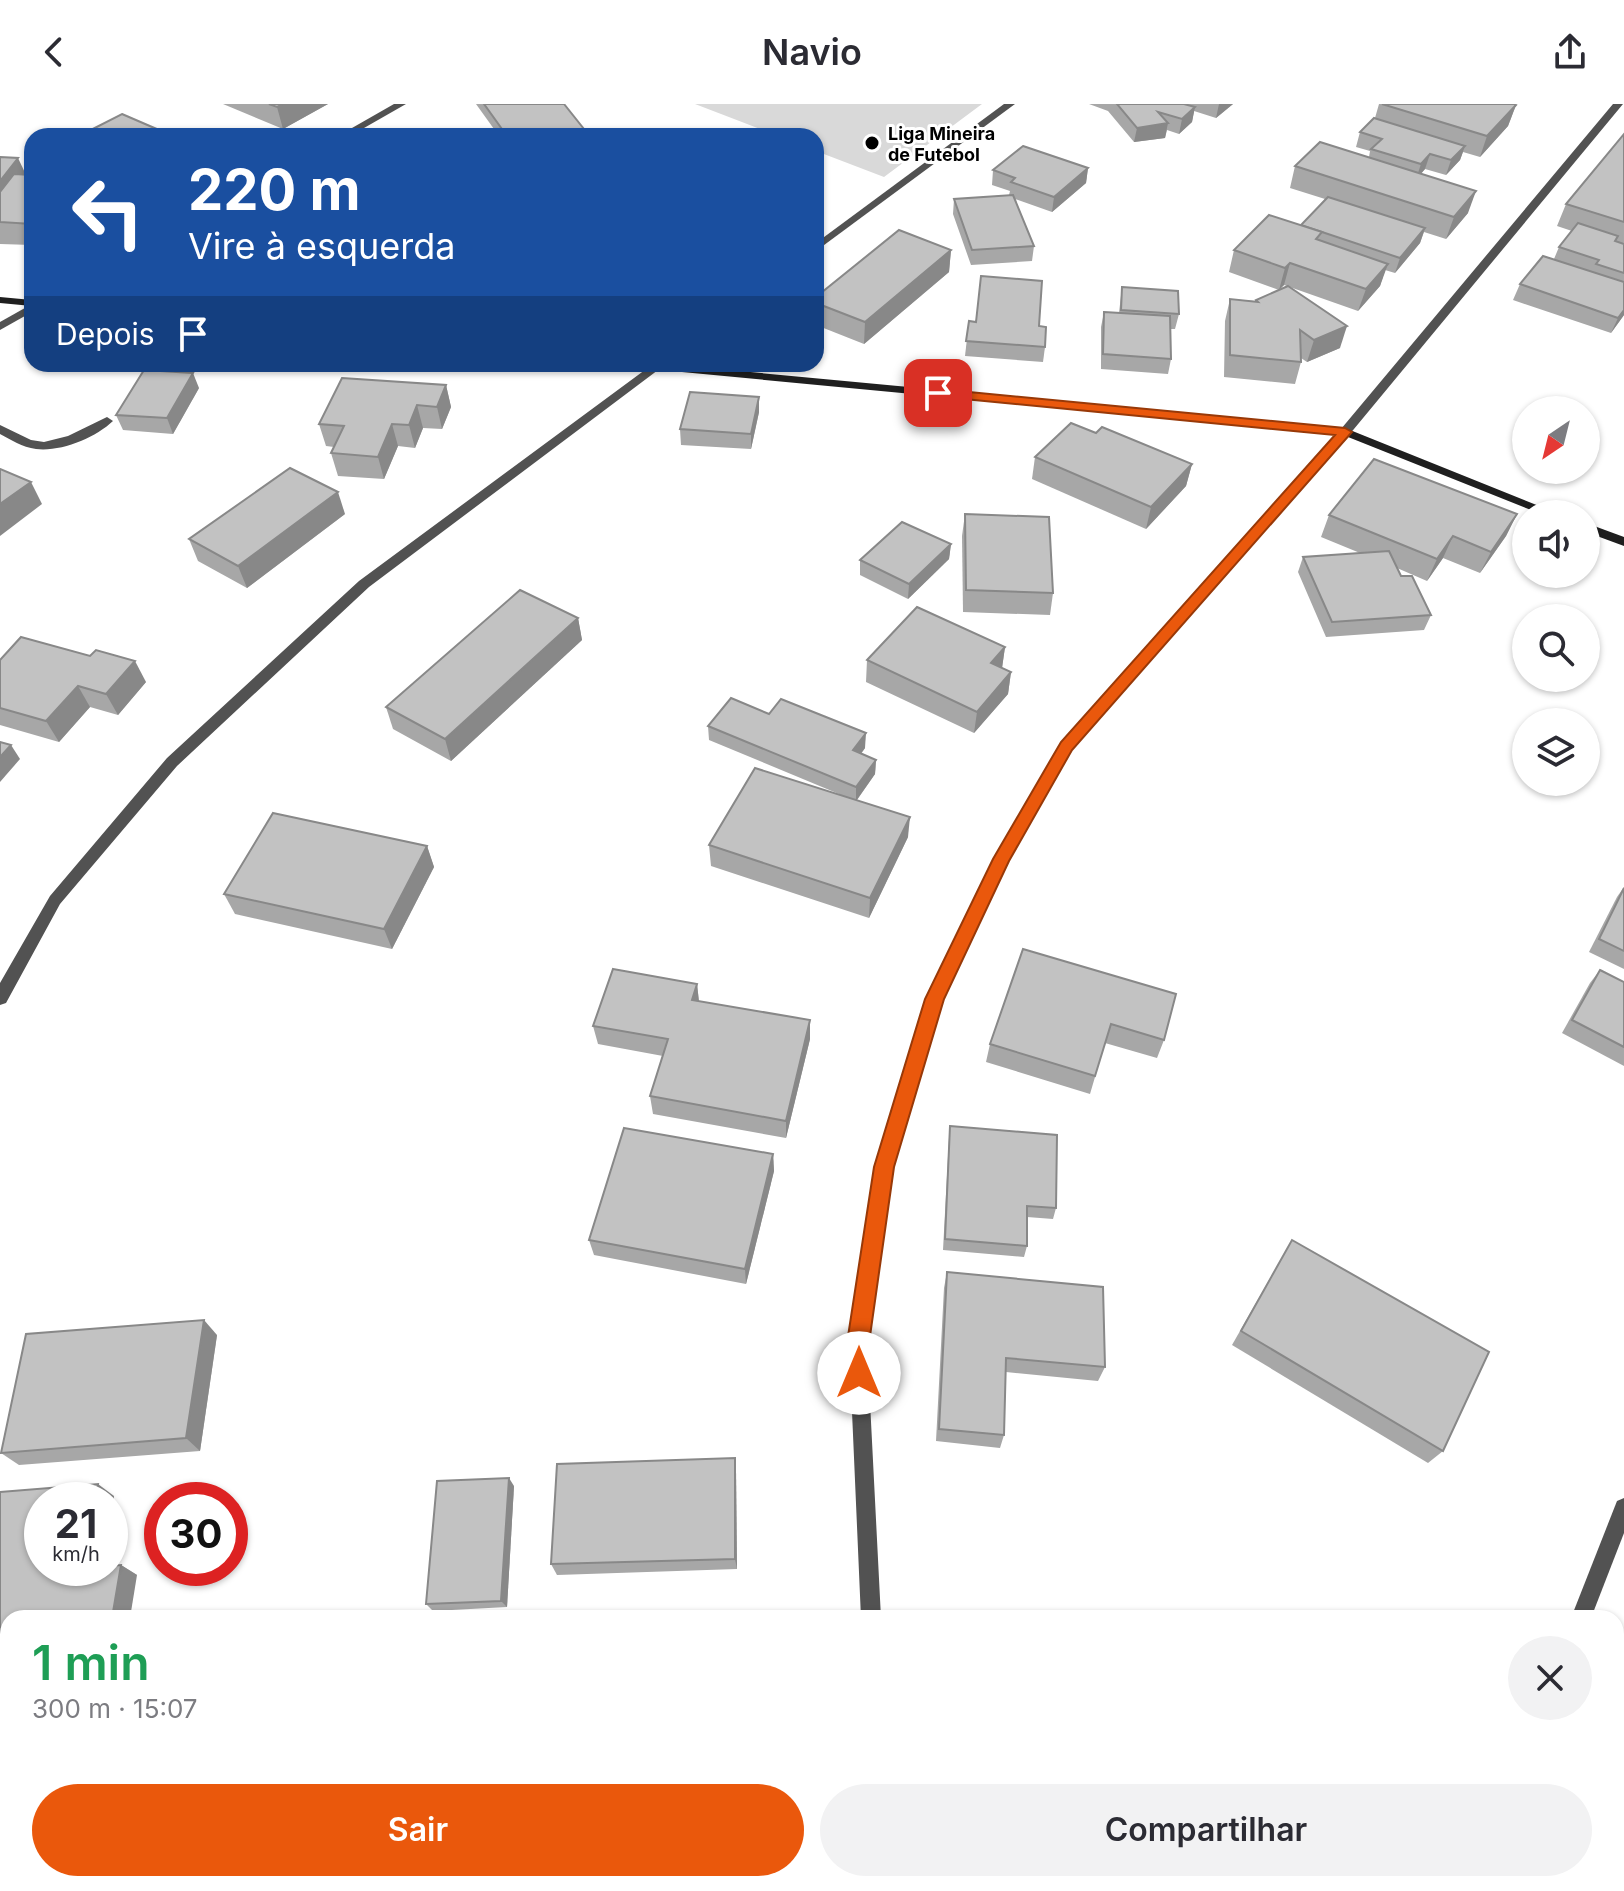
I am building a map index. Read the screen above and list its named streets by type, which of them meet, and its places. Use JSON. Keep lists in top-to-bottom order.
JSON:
{
  "places": ["Liga Mineira de Futebol"],
  "north": "bottom left",
  "page": {
    "header": "Navio",
    "turn": ["220 m", "Vire à esquerda"],
    "then": "Depois",
    "speed": "21 km/h",
    "limit": "30",
    "heading": ["1 min", "300 m · 15:07"],
    "buttons": ["Sair", "Compartilhar"]
  }
}
